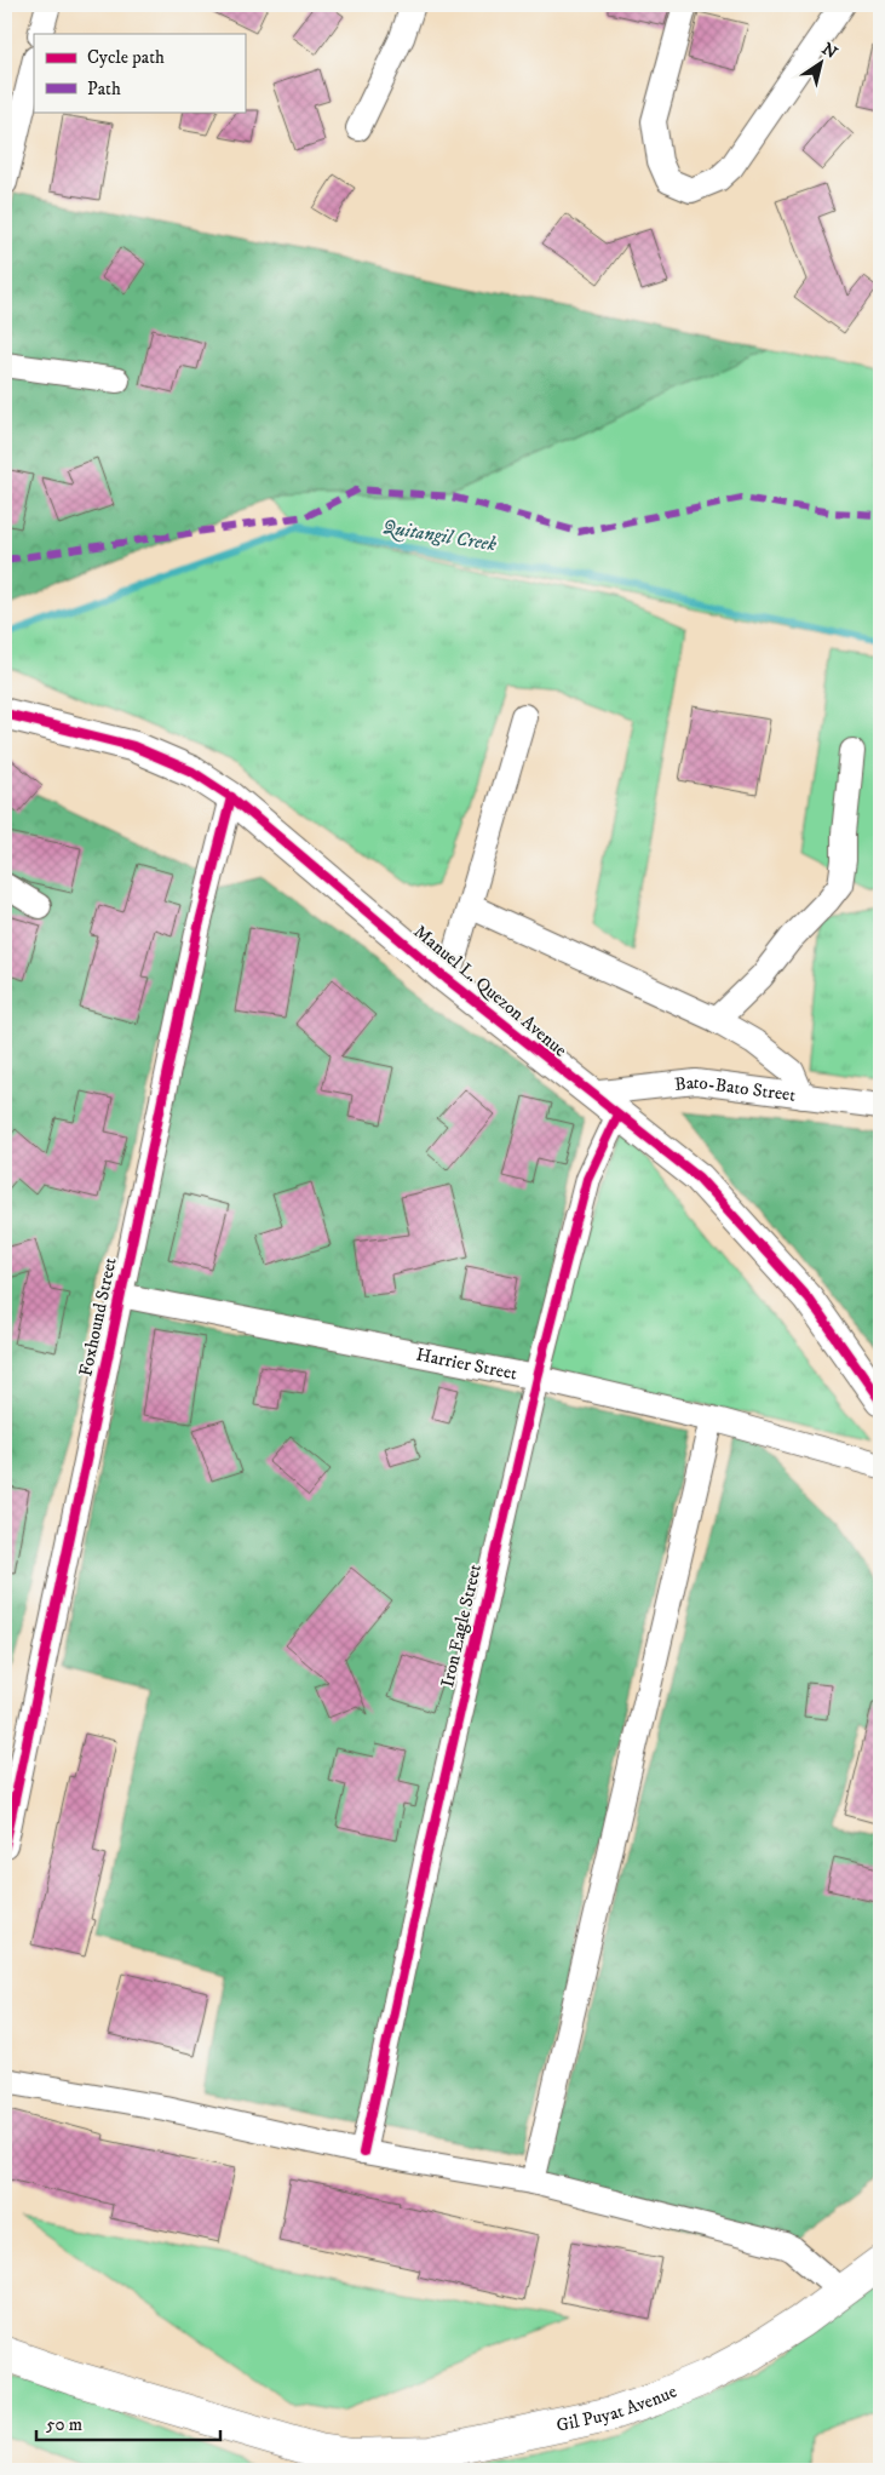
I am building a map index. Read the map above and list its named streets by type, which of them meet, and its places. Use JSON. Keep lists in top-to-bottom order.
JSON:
{
  "streets": {
    "main road": ["Gil Puyat Avenue"],
    "street": [
      "Manuel L. Quezon Avenue",
      "Bato-Bato Street",
      "Foxhound Street",
      "Harrier Street",
      "Iron Eagle Street"
    ]
  },
  "crossings": [
    ["Manuel L. Quezon Avenue", "Bato-Bato Street"],
    ["Manuel L. Quezon Avenue", "Foxhound Street"],
    ["Manuel L. Quezon Avenue", "Iron Eagle Street"],
    ["Foxhound Street", "Harrier Street"],
    ["Harrier Street", "Iron Eagle Street"]
  ],
  "water": ["Quitangil Creek"],
  "legend": ["Cycle path", "Path"],
  "scale_bar": "50 m",
  "north": "top right"
}
